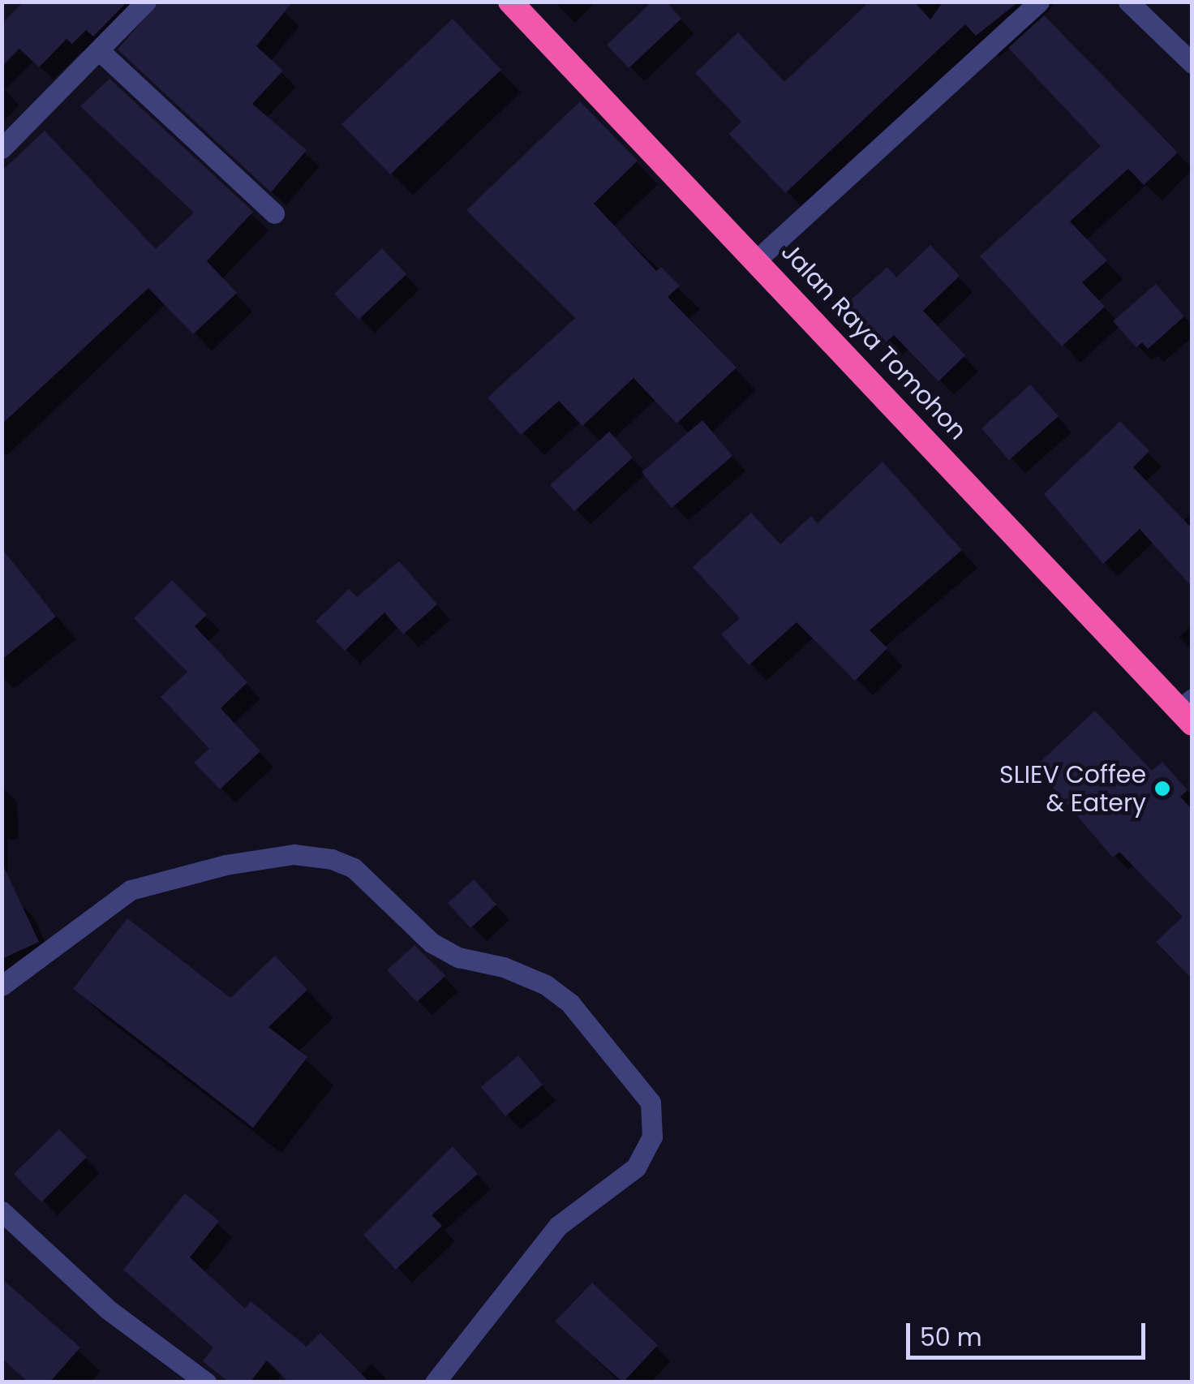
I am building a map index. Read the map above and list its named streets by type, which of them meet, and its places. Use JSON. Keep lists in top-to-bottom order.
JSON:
{
  "streets": {
    "highway": ["Jalan Raya Tomohon"]
  },
  "places": ["SLIEV Coffee & Eatery"],
  "scale_bar": "50 m"
}
